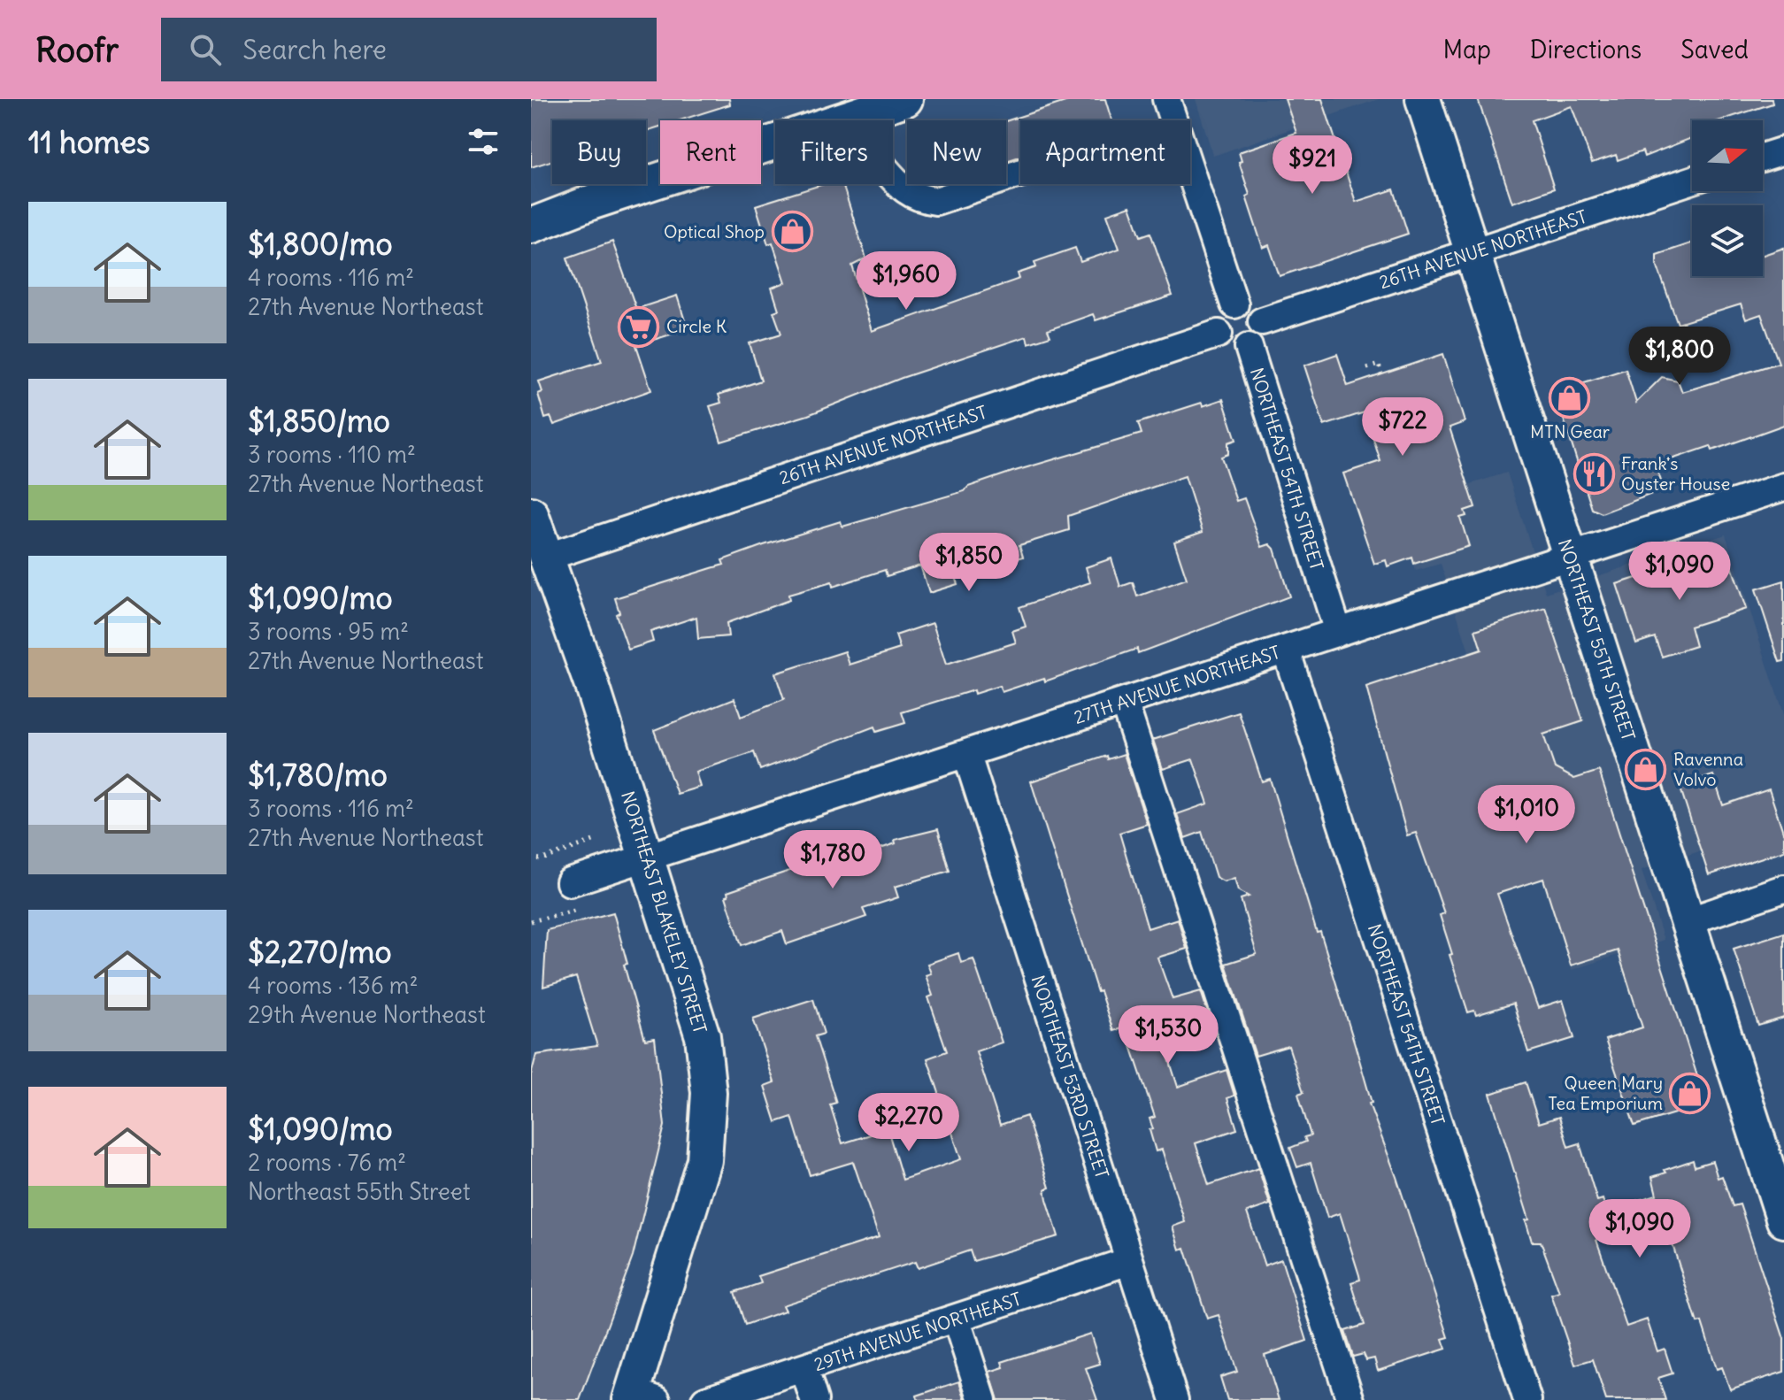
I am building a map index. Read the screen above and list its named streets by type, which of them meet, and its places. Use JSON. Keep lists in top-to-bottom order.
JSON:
{
  "streets": {
    "main road": ["NORTHEAST 55TH STREET", "NORTHEAST BLAKELEY STREET"],
    "street": [
      "26TH AVENUE NORTHEAST",
      "NORTHEAST 54TH STREET",
      "27TH AVENUE NORTHEAST",
      "NORTHEAST 53RD STREET",
      "29TH AVENUE NORTHEAST"
    ]
  },
  "crossings": [
    ["26TH AVENUE NORTHEAST", "NORTHEAST 54TH STREET"],
    ["26TH AVENUE NORTHEAST", "NORTHEAST 55TH STREET"],
    ["26TH AVENUE NORTHEAST", "NORTHEAST BLAKELEY STREET"],
    ["NORTHEAST 54TH STREET", "27TH AVENUE NORTHEAST"],
    ["NORTHEAST 55TH STREET", "27TH AVENUE NORTHEAST"],
    ["27TH AVENUE NORTHEAST", "NORTHEAST BLAKELEY STREET"],
    ["27TH AVENUE NORTHEAST", "NORTHEAST 53RD STREET"],
    ["NORTHEAST 53RD STREET", "29TH AVENUE NORTHEAST"]
  ],
  "places": {
    "shop": [
      "Optical Shop",
      "MTN Gear",
      "Ravenna Volvo",
      "Queen Mary Tea Emporium"
    ],
    "supermarket": ["Circle K"],
    "restaurant": ["Frank's Oyster House"]
  },
  "north": "right",
  "page": {
    "header": "Roofr",
    "search": "Search here",
    "nav": ["Map", "Directions", "Saved"],
    "heading": "11 homes",
    "chip": [
      "Buy",
      "Rent",
      "Filters",
      "New",
      "Apartment"
    ],
    "price": [
      "$921",
      "$1,960",
      "$1,800",
      "$722",
      "$1,850",
      "$1,090",
      "$1,010",
      "$1,780",
      "$1,530",
      "$2,270",
      "$1,090"
    ],
    "list": [
      {
        "name": "$1,800/mo",
        "note": "4 rooms · 116 m² · 27th Avenue Northeast"
      },
      {
        "name": "$1,850/mo",
        "note": "3 rooms · 110 m² · 27th Avenue Northeast"
      },
      {
        "name": "$1,090/mo",
        "note": "3 rooms · 95 m² · 27th Avenue Northeast"
      },
      {
        "name": "$1,780/mo",
        "note": "3 rooms · 116 m² · 27th Avenue Northeast"
      },
      {
        "name": "$2,270/mo",
        "note": "4 rooms · 136 m² · 29th Avenue Northeast"
      },
      {
        "name": "$1,090/mo",
        "note": "2 rooms · 76 m² · Northeast 55th Street"
      }
    ]
  }
}
